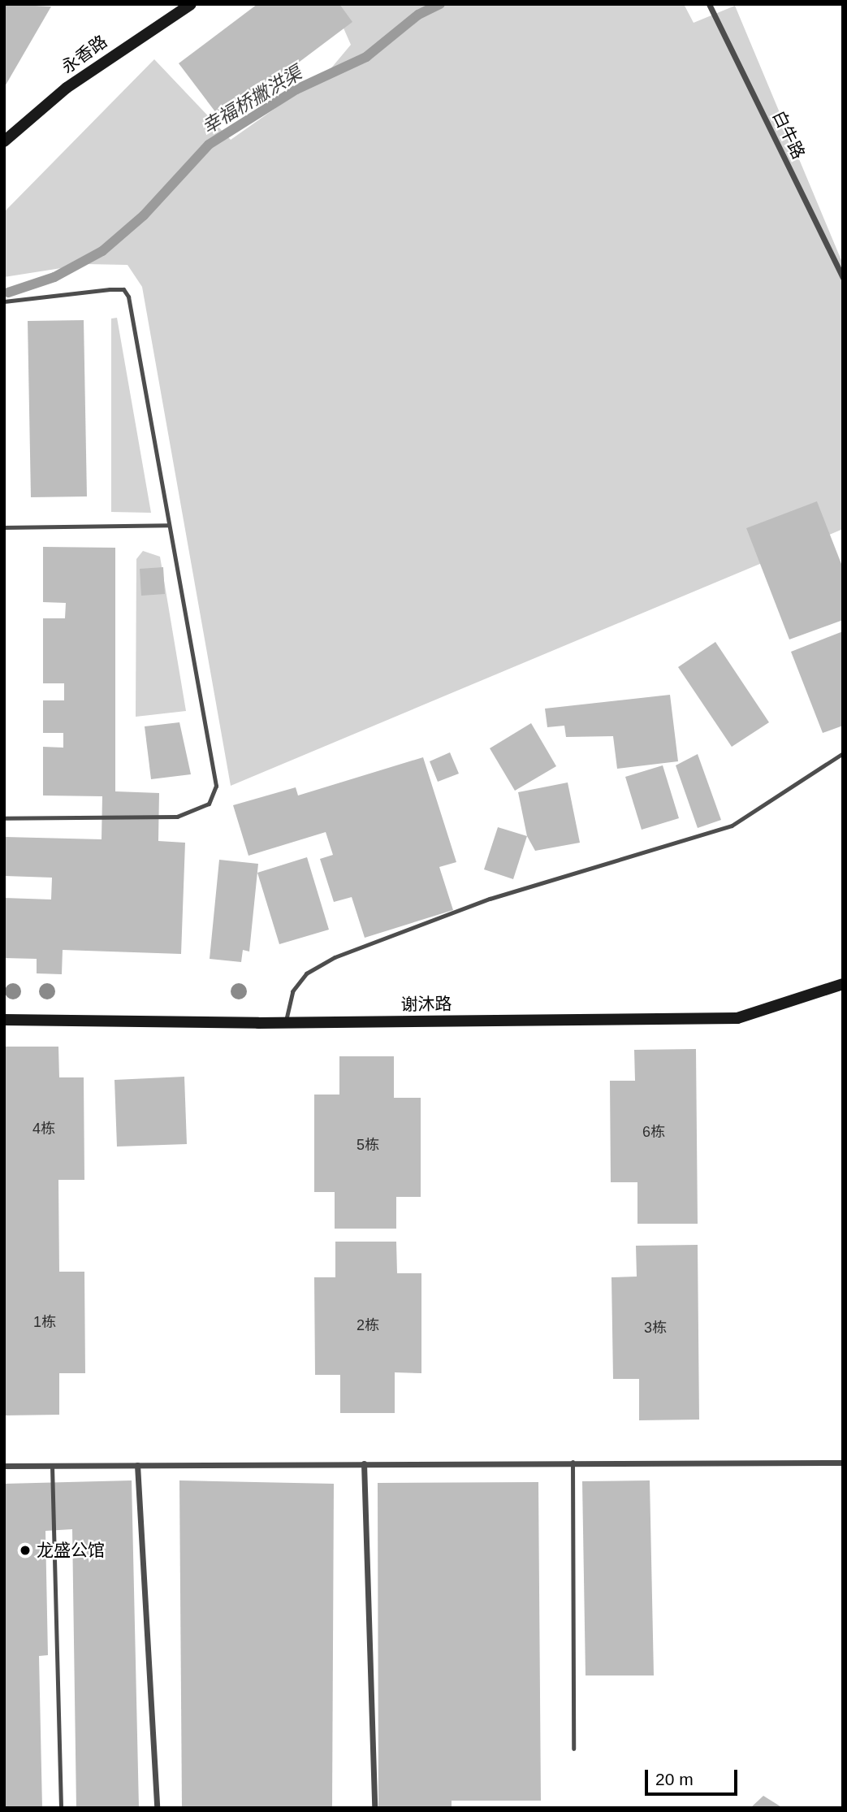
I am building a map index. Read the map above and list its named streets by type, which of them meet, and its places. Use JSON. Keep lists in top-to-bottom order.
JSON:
{
  "streets": {
    "street": ["永香路", "白牛路", "谢沐路"]
  },
  "water": ["幸福桥撇洪渠"],
  "places": ["龙盛公馆"],
  "house_numbers": [
    "4栋",
    "6栋",
    "5栋",
    "1栋",
    "2栋",
    "3栋"
  ],
  "scale_bar": "20 m"
}
